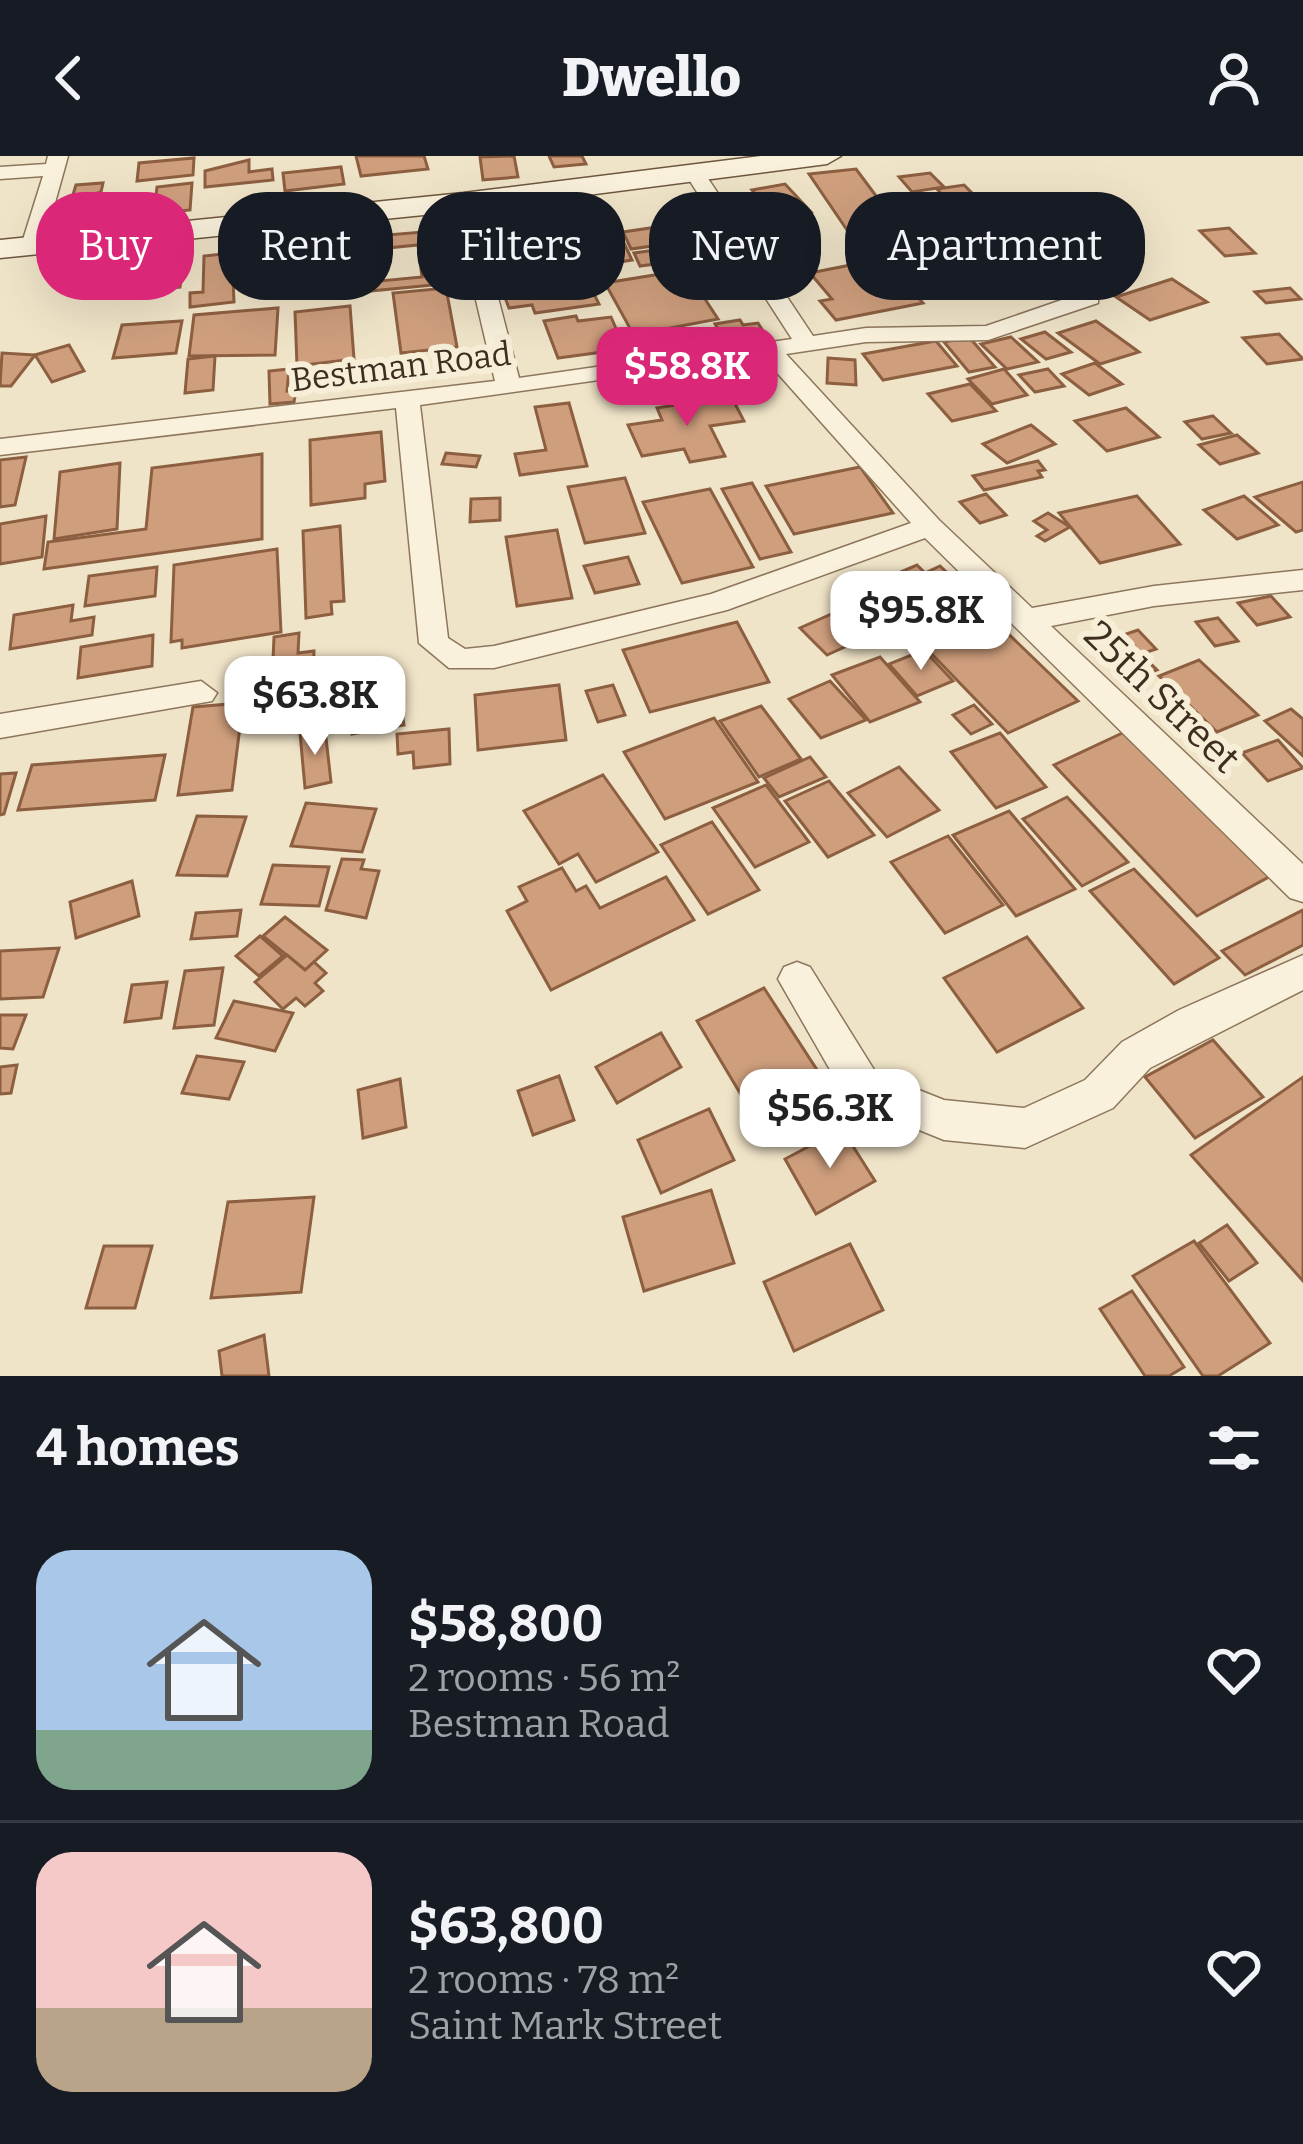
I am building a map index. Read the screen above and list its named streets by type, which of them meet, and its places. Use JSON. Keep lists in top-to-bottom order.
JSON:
{
  "streets": {
    "street": ["Bestman Road", "25th Street"]
  },
  "crossings": [
    ["Bestman Road", "25th Street"]
  ],
  "page": {
    "header": "Dwello",
    "chip": [
      "Buy",
      "Rent",
      "Filters",
      "New",
      "Apartment"
    ],
    "price": [
      "$58.8K",
      "$95.8K",
      "$63.8K",
      "$56.3K"
    ],
    "heading": "4 homes",
    "list": [
      {
        "name": "$58,800",
        "note": "2 rooms · 56 m² · Bestman Road"
      },
      {
        "name": "$63,800",
        "note": "2 rooms · 78 m² · Saint Mark Street"
      }
    ]
  }
}
